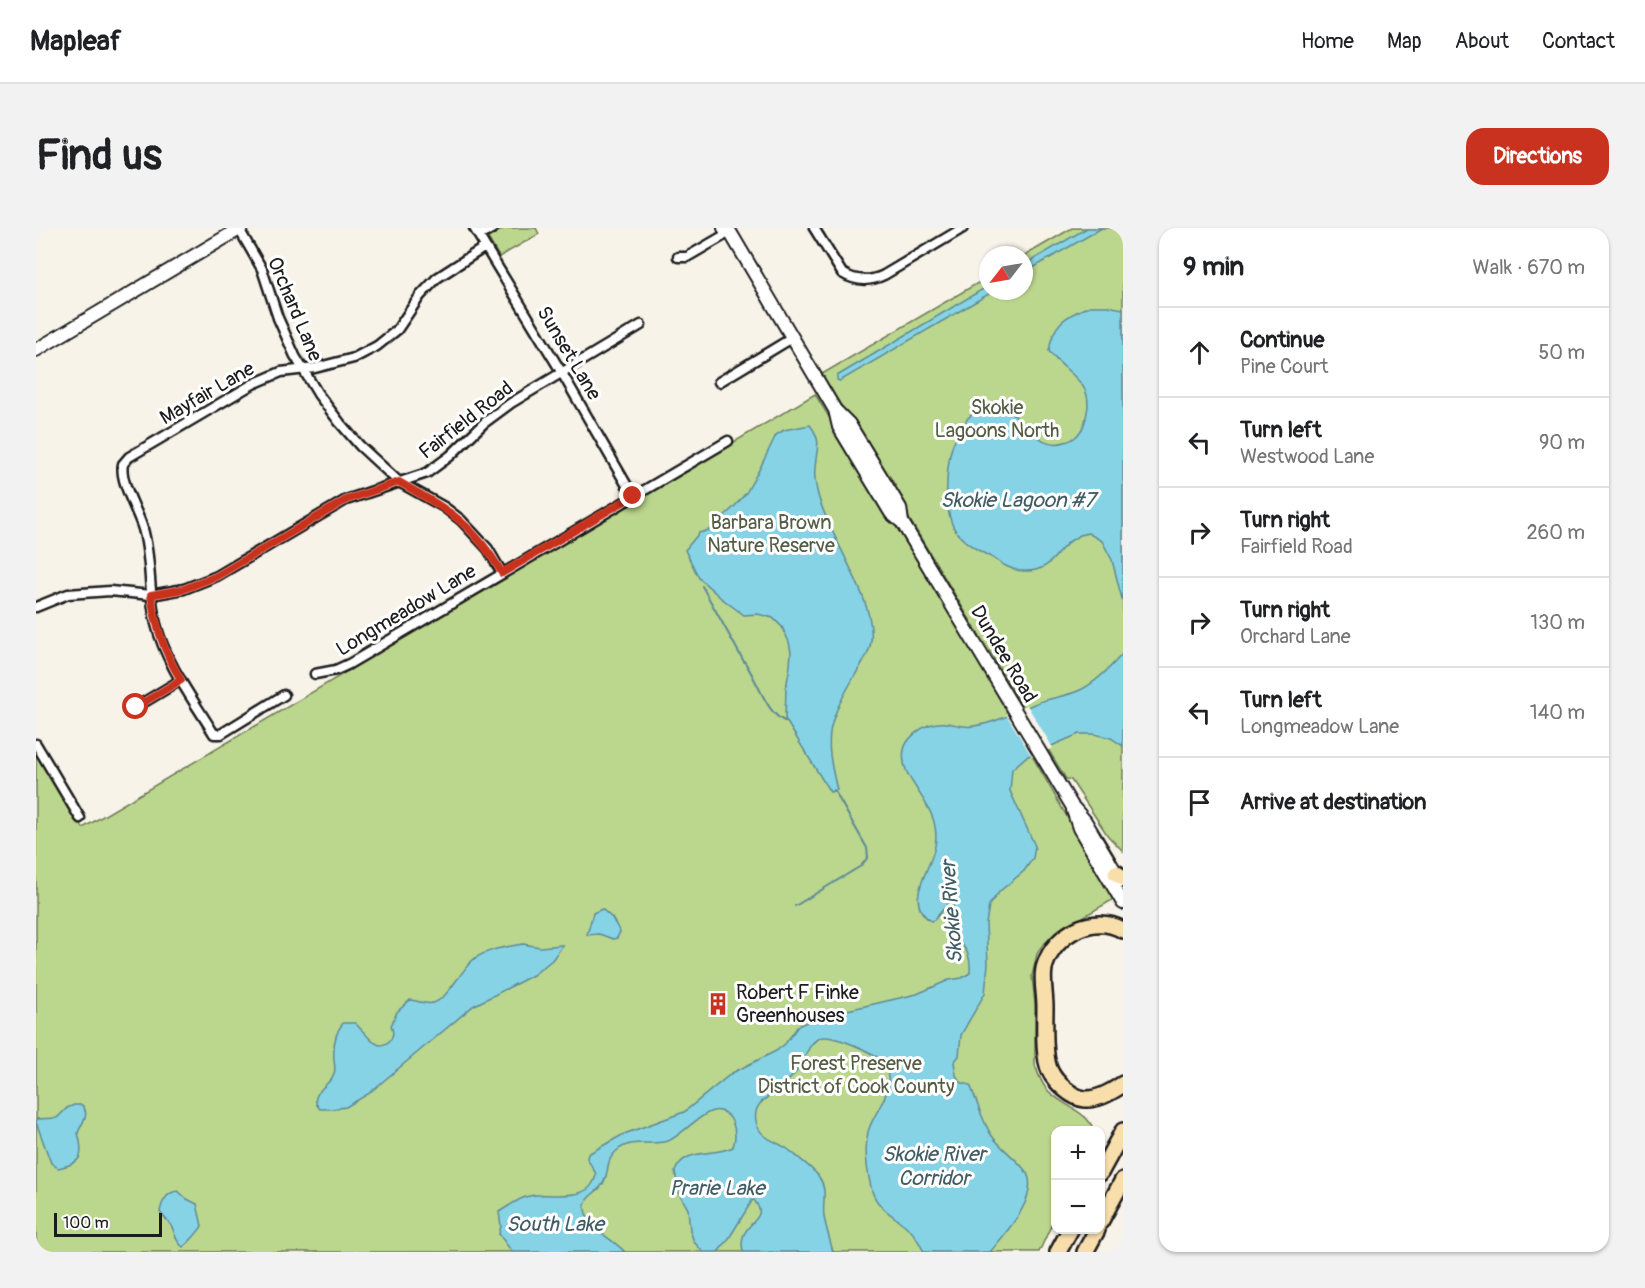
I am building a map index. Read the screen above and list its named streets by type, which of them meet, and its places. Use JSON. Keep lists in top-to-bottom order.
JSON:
{
  "streets": {
    "main road": ["Dundee Road"],
    "street": [
      "Orchard Lane",
      "Sunset Lane",
      "Mayfair Lane",
      "Fairfield Road",
      "Longmeadow Lane"
    ]
  },
  "crossings": [
    ["Orchard Lane", "Mayfair Lane"],
    ["Orchard Lane", "Fairfield Road"],
    ["Orchard Lane", "Longmeadow Lane"],
    ["Sunset Lane", "Mayfair Lane"],
    ["Sunset Lane", "Fairfield Road"],
    ["Sunset Lane", "Longmeadow Lane"],
    ["Mayfair Lane", "Fairfield Road"]
  ],
  "water": [
    "Skokie Lagoon #7",
    "Skokie River",
    "Skokie River Corridor",
    "Prarie Lake",
    "South Lake"
  ],
  "parks": ["Skokie Lagoons North", "Barbara Brown Nature Reserve", "Forest Preserve District of Cook County"],
  "places": {
    "building": ["Robert F Finke Greenhouses"]
  },
  "scale_bar": "100 m",
  "north": "bottom left",
  "page": {
    "header": "Mapleaf",
    "nav": [
      "Home",
      "Map",
      "About",
      "Contact"
    ],
    "buttons": "Directions",
    "title": "Find us",
    "heading": ["9 min", "Walk · 670 m"],
    "list": [
      ["Continue", "Pine Court", "50 m"],
      ["Turn left", "Westwood Lane", "90 m"],
      ["Turn right", "Fairfield Road", "260 m"],
      ["Turn right", "Orchard Lane", "130 m"],
      ["Turn left", "Longmeadow Lane", "140 m"],
      "Arrive at destination"
    ],
    "map_buttons": ["+", "−"],
    "scale": "100 m"
  }
}
